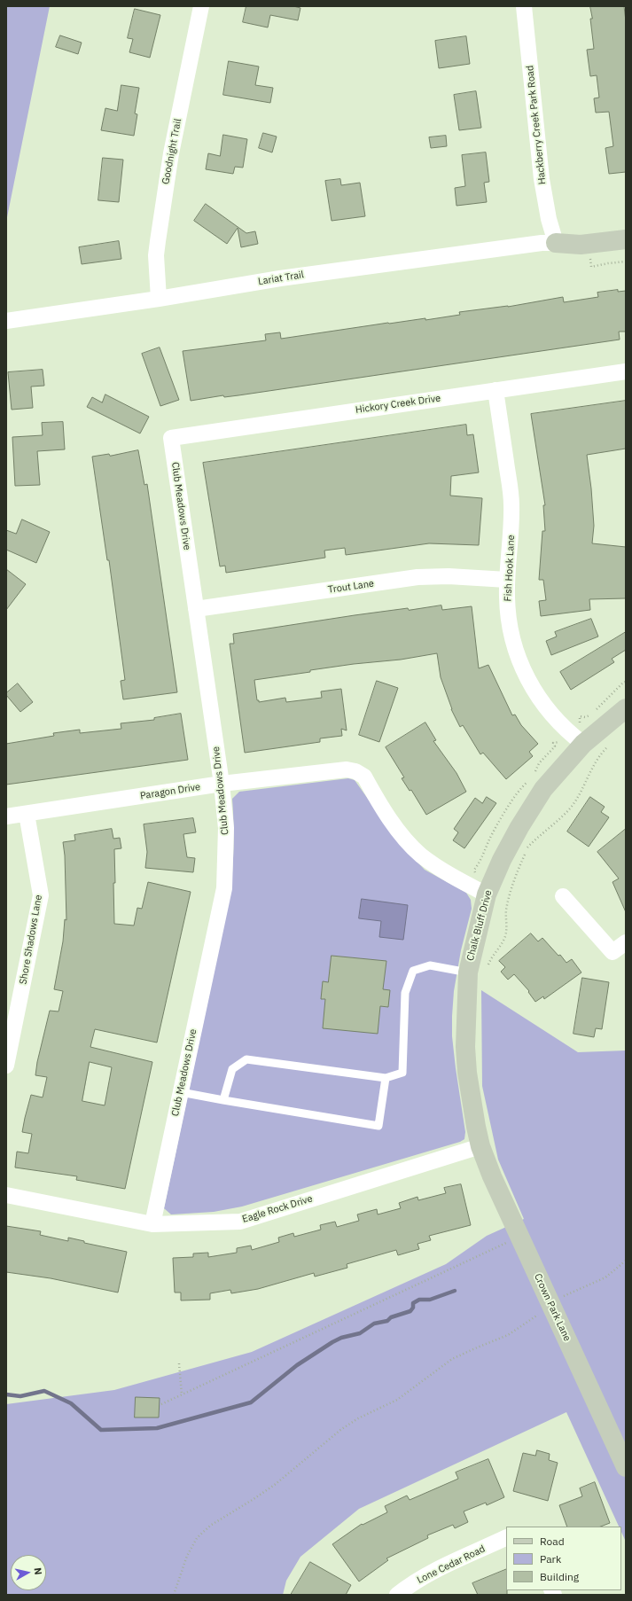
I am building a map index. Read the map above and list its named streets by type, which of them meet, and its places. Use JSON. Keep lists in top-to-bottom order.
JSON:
{
  "streets": {
    "street": [
      "Hackberry Creek Park Road",
      "Goodnight Trail",
      "Lariat Trail",
      "Hickory Creek Drive",
      "Club Meadows Drive",
      "Fish Hook Lane",
      "Trout Lane",
      "Paragon Drive",
      "Chalk Bluff Drive",
      "Shore Shadows Lane",
      "Eagle Rock Drive",
      "Crown Park Lane",
      "Lone Cedar Road"
    ]
  },
  "crossings": [
    ["Hackberry Creek Park Road", "Lariat Trail"],
    ["Goodnight Trail", "Lariat Trail"],
    ["Hickory Creek Drive", "Club Meadows Drive"],
    ["Hickory Creek Drive", "Fish Hook Lane"],
    ["Club Meadows Drive", "Trout Lane"],
    ["Club Meadows Drive", "Paragon Drive"],
    ["Club Meadows Drive", "Eagle Rock Drive"],
    ["Fish Hook Lane", "Trout Lane"],
    ["Fish Hook Lane", "Chalk Bluff Drive"],
    ["Paragon Drive", "Chalk Bluff Drive"],
    ["Paragon Drive", "Shore Shadows Lane"],
    ["Chalk Bluff Drive", "Eagle Rock Drive"],
    ["Chalk Bluff Drive", "Crown Park Lane"],
    ["Eagle Rock Drive", "Crown Park Lane"]
  ],
  "legend": ["Road", "Park", "Building"],
  "north": "right"
}
